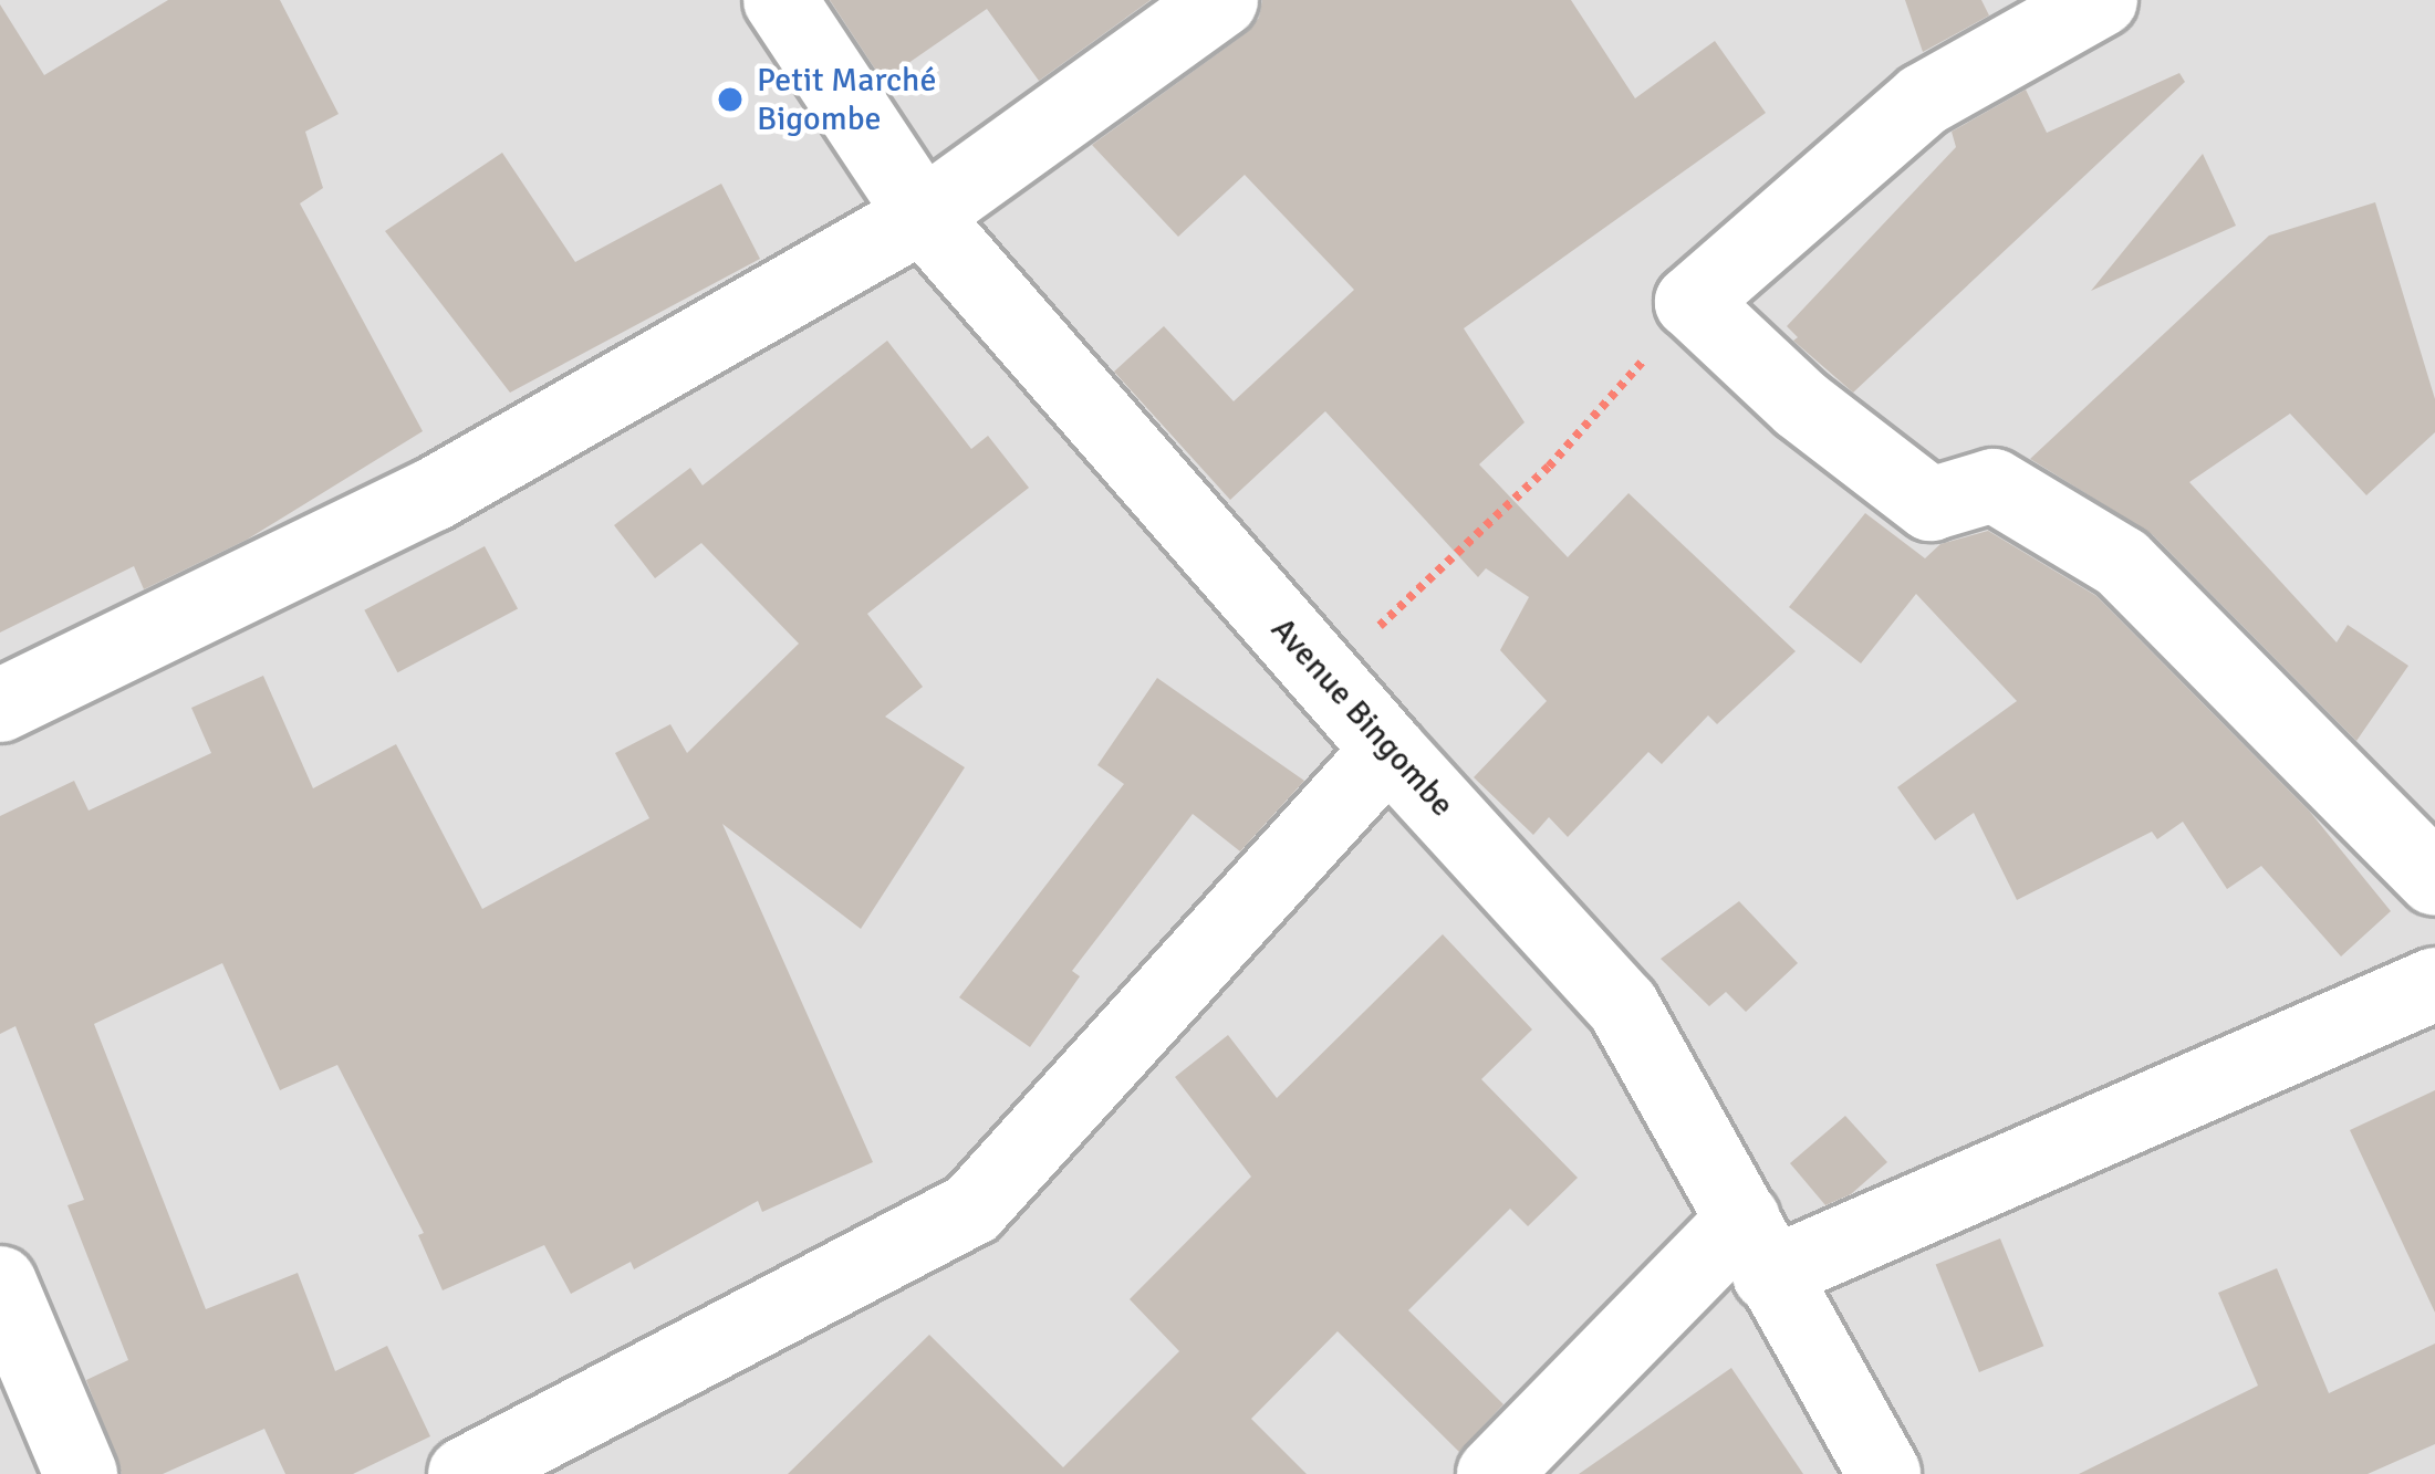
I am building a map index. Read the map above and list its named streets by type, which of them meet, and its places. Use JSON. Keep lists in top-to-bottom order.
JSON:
{
  "streets": {
    "street": ["Avenue Bingombe"]
  },
  "places": ["Petit Marché Bigombe"]
}
